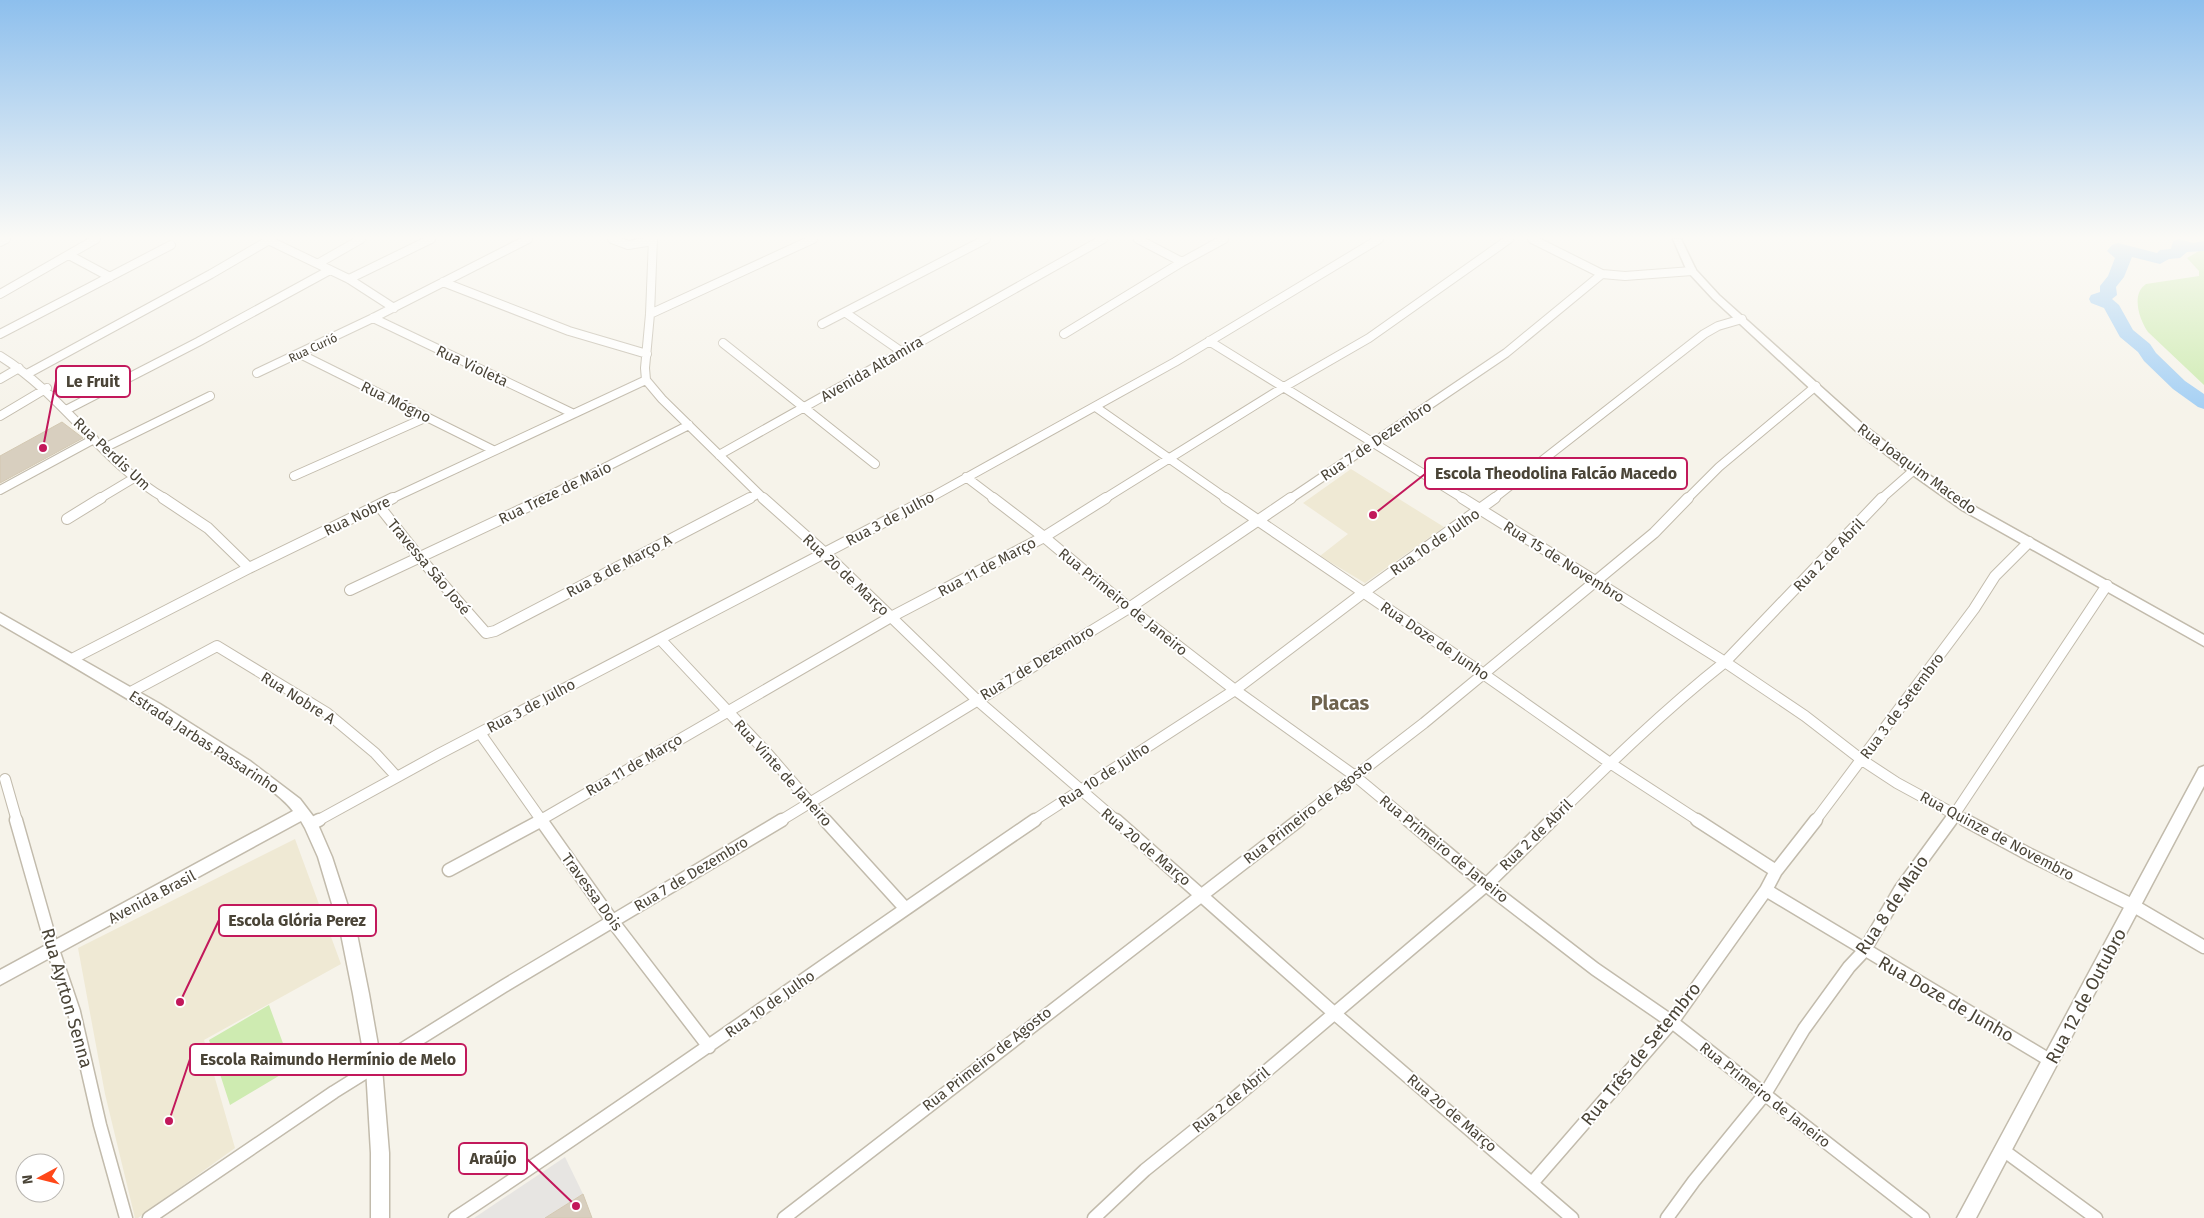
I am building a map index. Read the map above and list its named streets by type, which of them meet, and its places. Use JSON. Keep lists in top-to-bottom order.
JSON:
{
  "streets": {
    "street": [
      "Rua Curió",
      "Rua Violeta",
      "Avenida Altamira",
      "Rua Mógno",
      "Rua 7 de Dezembro",
      "Rua Perdis Um",
      "Rua Joaquim Macedo",
      "Rua Treze de Maio",
      "Rua Nobre",
      "Rua 3 de Julho",
      "Rua 10 de Julho",
      "Rua 2 de Abril",
      "Rua 15 de Novembro",
      "Rua 8 de Março A",
      "Travessa São José",
      "Rua 11 de Março",
      "Rua 20 de Março",
      "Rua Primeiro de Janeiro",
      "Rua Doze de Junho",
      "Rua Nobre A",
      "Rua 3 de Setembro",
      "Estrada Jarbas Passarinho",
      "Rua Vinte de Janeiro",
      "Rua Primeiro de Agosto",
      "Rua Quinze de Novembro",
      "Travessa Dois",
      "Avenida Brasil",
      "Rua 8 de Maio",
      "Rua 12 de Outubro",
      "Rua Ayrton Senna",
      "Rua Três de Setembro"
    ]
  },
  "crossings": [
    ["Rua Curió", "Rua Violeta"],
    ["Rua Curió", "Rua Mógno"],
    ["Rua Violeta", "Rua Nobre"],
    ["Avenida Altamira", "Rua 20 de Março"],
    ["Rua Mógno", "Rua Nobre"],
    ["Rua 7 de Dezembro", "Rua 15 de Novembro"],
    ["Rua 7 de Dezembro", "Rua 20 de Março"],
    ["Rua 7 de Dezembro", "Rua Primeiro de Janeiro"],
    ["Rua 7 de Dezembro", "Rua Doze de Junho"],
    ["Rua 7 de Dezembro", "Estrada Jarbas Passarinho"],
    ["Rua 7 de Dezembro", "Rua Vinte de Janeiro"],
    ["Rua 7 de Dezembro", "Travessa Dois"],
    ["Rua Perdis Um", "Rua Nobre"],
    ["Rua Joaquim Macedo", "Rua 10 de Julho"],
    ["Rua Joaquim Macedo", "Rua 2 de Abril"],
    ["Rua Joaquim Macedo", "Rua 3 de Setembro"],
    ["Rua Joaquim Macedo", "Rua Primeiro de Agosto"],
    ["Rua Joaquim Macedo", "Rua 8 de Maio"],
    ["Rua Treze de Maio", "Travessa São José"],
    ["Rua Treze de Maio", "Rua 20 de Março"],
    ["Rua Nobre", "Travessa São José"],
    ["Rua Nobre", "Rua 20 de Março"],
    ["Rua Nobre", "Estrada Jarbas Passarinho"],
    ["Rua 3 de Julho", "Rua 15 de Novembro"],
    ["Rua 3 de Julho", "Rua 20 de Março"],
    ["Rua 3 de Julho", "Rua Primeiro de Janeiro"],
    ["Rua 3 de Julho", "Rua Doze de Junho"],
    ["Rua 3 de Julho", "Rua Nobre A"],
    ["Rua 3 de Julho", "Estrada Jarbas Passarinho"],
    ["Rua 3 de Julho", "Rua Vinte de Janeiro"],
    ["Rua 3 de Julho", "Travessa Dois"],
    ["Rua 3 de Julho", "Avenida Brasil"],
    ["Rua 10 de Julho", "Rua 15 de Novembro"],
    ["Rua 10 de Julho", "Rua 20 de Março"],
    ["Rua 10 de Julho", "Rua Primeiro de Janeiro"],
    ["Rua 10 de Julho", "Rua Doze de Junho"],
    ["Rua 10 de Julho", "Rua Vinte de Janeiro"],
    ["Rua 10 de Julho", "Travessa Dois"],
    ["Rua 2 de Abril", "Rua 15 de Novembro"],
    ["Rua 2 de Abril", "Rua 20 de Março"],
    ["Rua 2 de Abril", "Rua Primeiro de Janeiro"],
    ["Rua 2 de Abril", "Rua Doze de Junho"],
    ["Rua 15 de Novembro", "Rua 11 de Março"],
    ["Rua 15 de Novembro", "Rua 3 de Setembro"],
    ["Rua 15 de Novembro", "Rua Primeiro de Agosto"],
    ["Rua 15 de Novembro", "Rua Quinze de Novembro"],
    ["Rua 8 de Março A", "Travessa São José"],
    ["Rua 8 de Março A", "Rua 20 de Março"],
    ["Rua 11 de Março", "Rua 20 de Março"],
    ["Rua 11 de Março", "Rua Primeiro de Janeiro"],
    ["Rua 11 de Março", "Rua Doze de Junho"],
    ["Rua 11 de Março", "Rua Vinte de Janeiro"],
    ["Rua 11 de Março", "Travessa Dois"],
    ["Rua 20 de Março", "Rua Primeiro de Agosto"],
    ["Rua 20 de Março", "Rua Três de Setembro"],
    ["Rua Primeiro de Janeiro", "Rua Primeiro de Agosto"],
    ["Rua Primeiro de Janeiro", "Rua 8 de Maio"],
    ["Rua Primeiro de Janeiro", "Rua Três de Setembro"],
    ["Rua Doze de Junho", "Rua 3 de Setembro"],
    ["Rua Doze de Junho", "Rua Primeiro de Agosto"],
    ["Rua Doze de Junho", "Rua 8 de Maio"],
    ["Rua Doze de Junho", "Rua 12 de Outubro"],
    ["Rua Doze de Junho", "Rua Três de Setembro"],
    ["Rua Nobre A", "Estrada Jarbas Passarinho"],
    ["Rua 3 de Setembro", "Rua Quinze de Novembro"],
    ["Rua 3 de Setembro", "Rua Três de Setembro"],
    ["Estrada Jarbas Passarinho", "Avenida Brasil"],
    ["Rua Quinze de Novembro", "Rua 8 de Maio"],
    ["Rua Quinze de Novembro", "Rua 12 de Outubro"],
    ["Avenida Brasil", "Rua Ayrton Senna"]
  ],
  "districts": ["Placas"],
  "places": [
    "Le Fruit",
    "Escola Theodolina Falcão Macedo",
    "Escola Glória Perez",
    "Escola Raimundo Hermínio de Melo",
    "Araújo"
  ],
  "north": "left"
}
